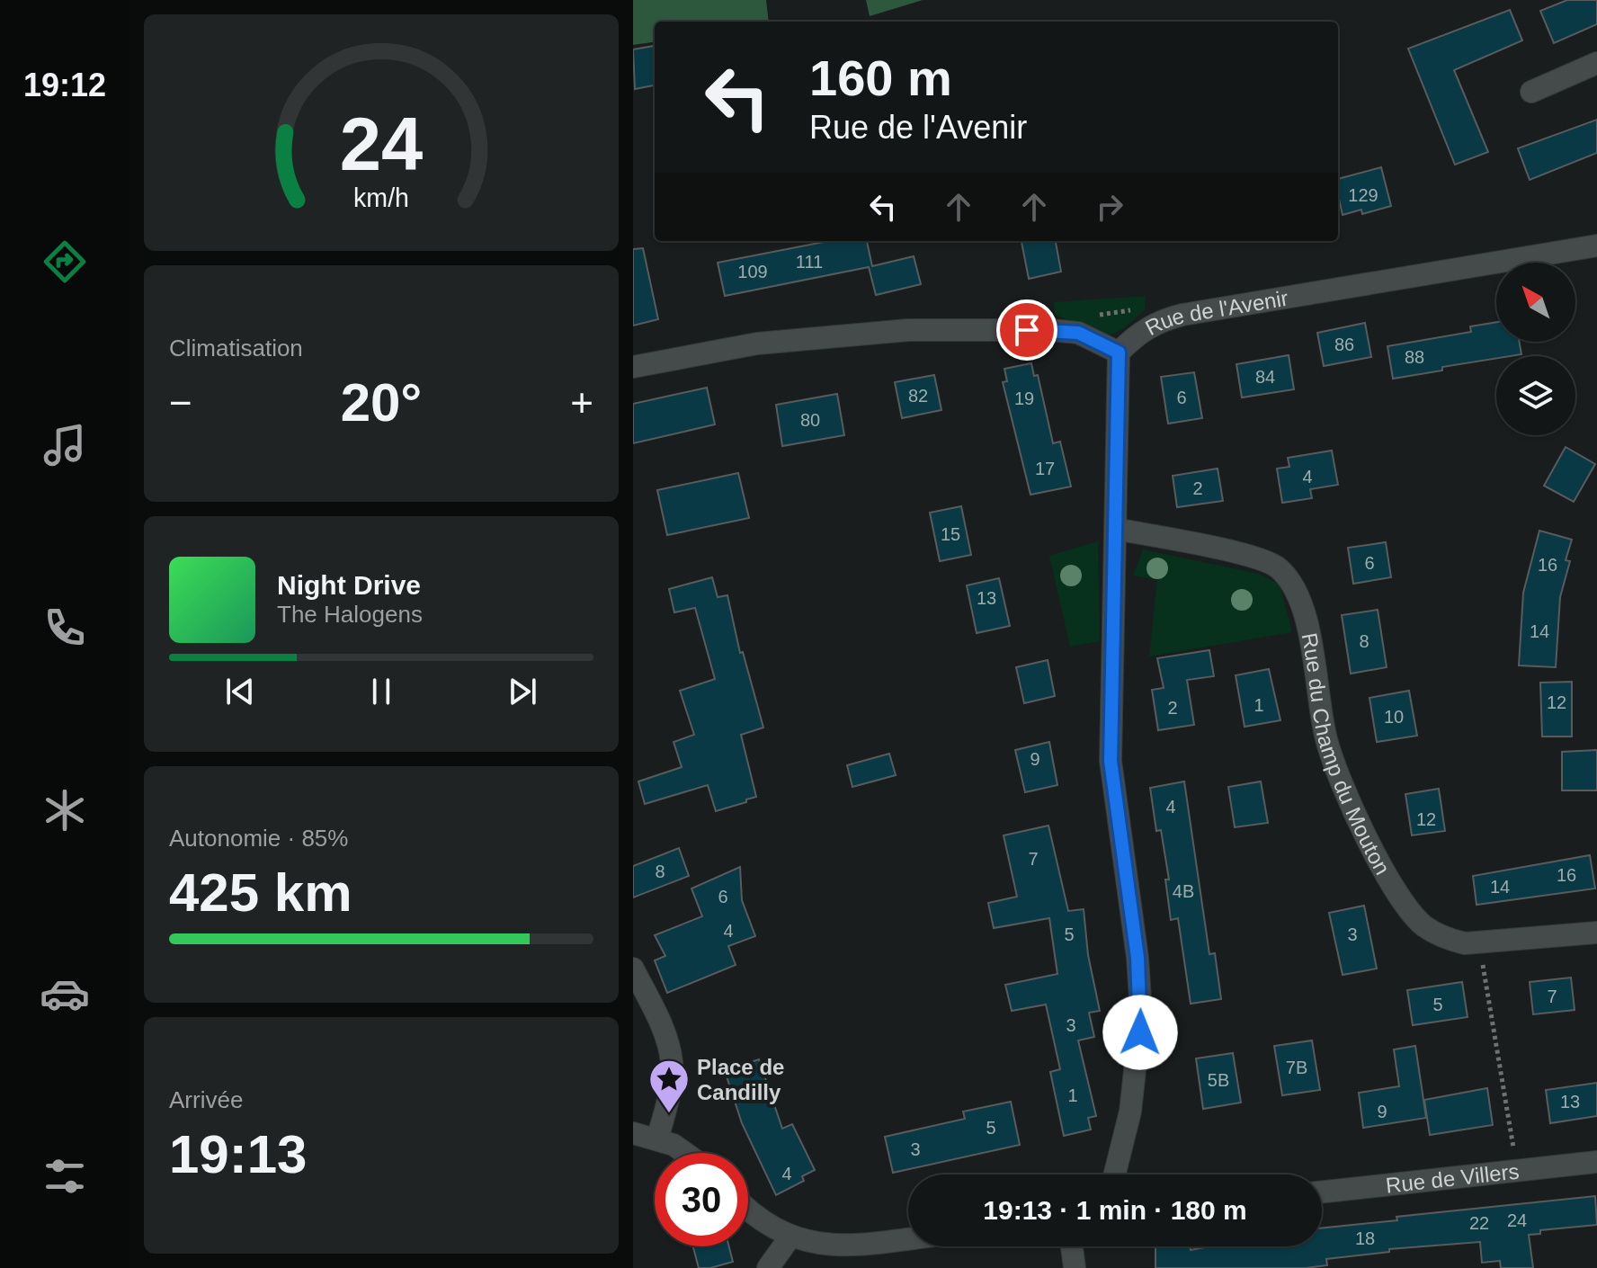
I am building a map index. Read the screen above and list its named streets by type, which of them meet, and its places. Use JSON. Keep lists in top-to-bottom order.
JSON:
{
  "streets": {
    "street": ["Rue de l'Avenir", "Rue du Champ du Mouton", "Rue de Villers"]
  },
  "places": {
    "place": ["Place de Candilly"]
  },
  "house_numbers": [
    "129",
    "111",
    "109",
    "86",
    "88",
    "84",
    "82",
    "6",
    "19",
    "80",
    "17",
    "4",
    "2",
    "15",
    "6",
    "16",
    "13",
    "14",
    "8",
    "12",
    "1",
    "2",
    "10",
    "9",
    "4",
    "12",
    "7",
    "8",
    "16",
    "14",
    "4B",
    "6",
    "4",
    "5",
    "3",
    "7",
    "5",
    "3",
    "7B",
    "5B",
    "1",
    "13",
    "9",
    "5",
    "3",
    "4",
    "24",
    "22",
    "18"
  ],
  "north": "top left",
  "page": {
    "tabs": "19:12",
    "turn": ["160 m", "Rue de l'Avenir"],
    "tile": [
      "Climatisation",
      ["Autonomie · 85%", "425 km"],
      ["Arrivée", "19:13"]
    ],
    "heat": ["−", "20°", "+"],
    "song": ["Night Drive", "The Halogens"],
    "limit": "30",
    "trip": "19:13 · 1 min · 180 m",
    "gauge": ["24", "km/h"]
  }
}
